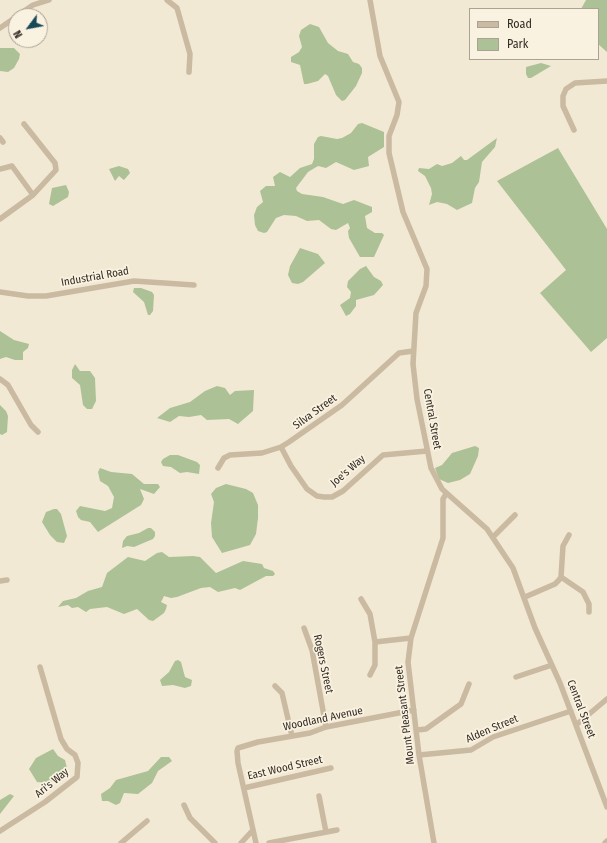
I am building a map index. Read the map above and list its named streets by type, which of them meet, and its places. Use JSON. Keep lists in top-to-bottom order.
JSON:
{
  "streets": {
    "street": [
      "Industrial Road",
      "Silva Street",
      "Central Street",
      "Joe's Way",
      "Rogers Street",
      "Mount Pleasant Street",
      "Woodland Avenue",
      "Alden Street",
      "East Wood Street",
      "Ari's Way"
    ]
  },
  "crossings": [
    ["Silva Street", "Central Street"],
    ["Silva Street", "Joe's Way"],
    ["Central Street", "Joe's Way"],
    ["Central Street", "Mount Pleasant Street"],
    ["Central Street", "Alden Street"],
    ["Rogers Street", "Woodland Avenue"],
    ["Mount Pleasant Street", "Woodland Avenue"],
    ["Mount Pleasant Street", "Alden Street"],
    ["Woodland Avenue", "East Wood Street"]
  ],
  "legend": ["Road", "Park"],
  "north": "bottom left"
}
